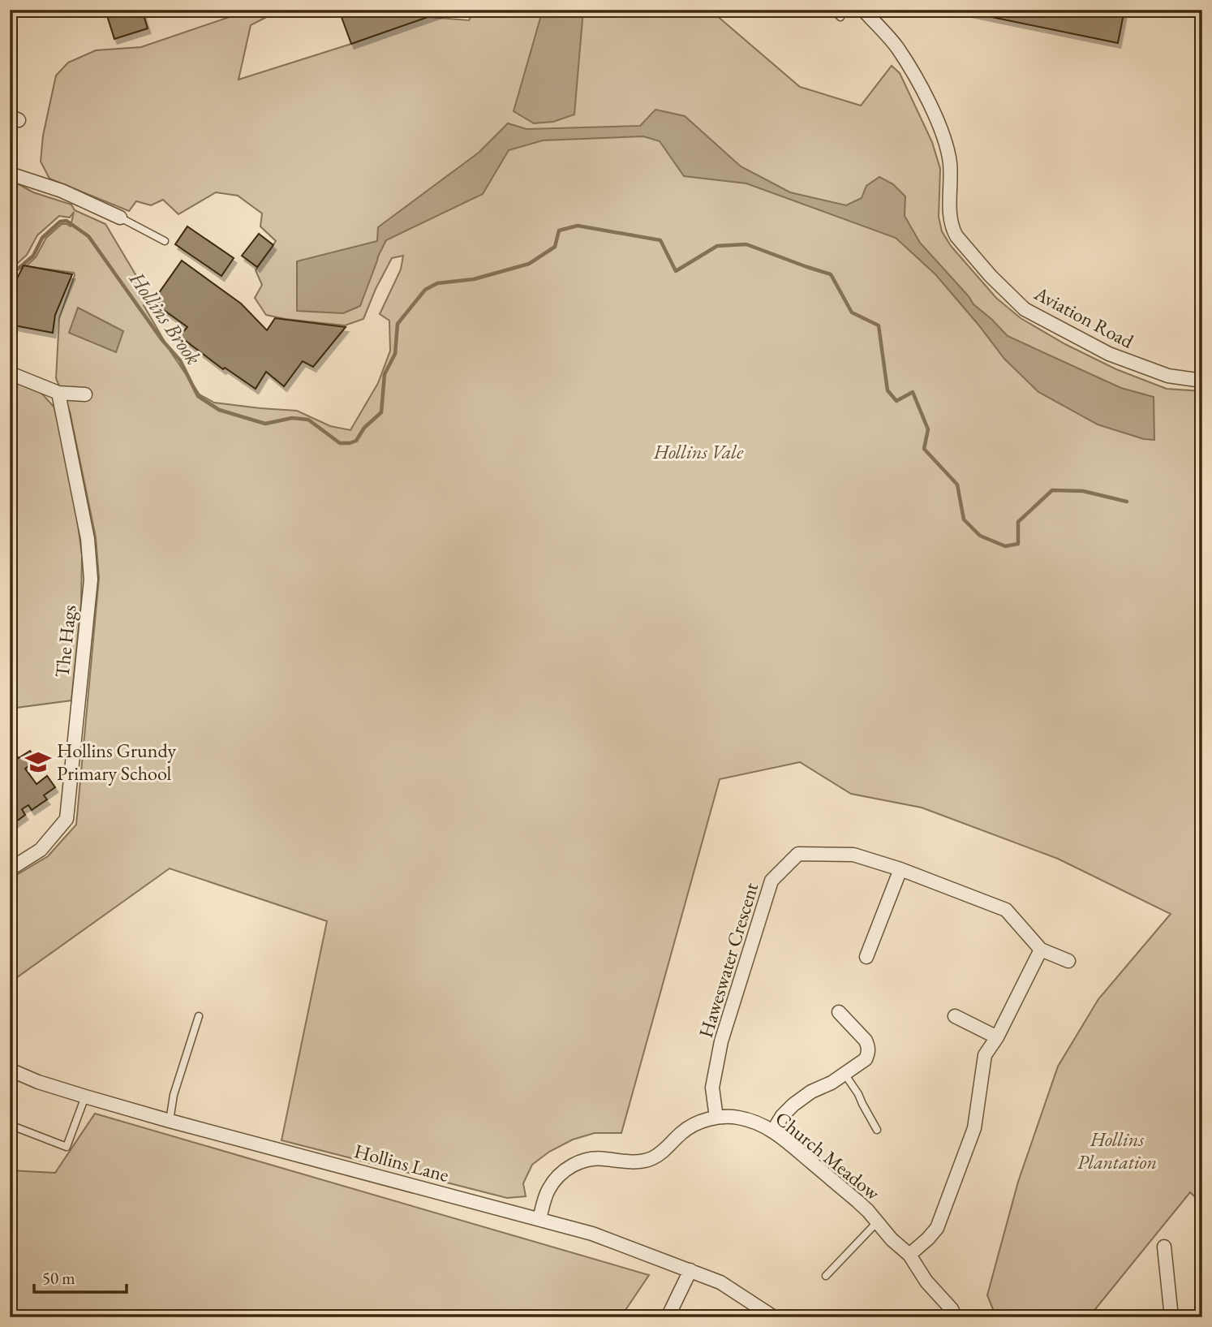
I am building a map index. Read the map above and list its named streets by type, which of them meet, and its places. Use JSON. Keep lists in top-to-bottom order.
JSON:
{
  "streets": {
    "street": [
      "Aviation Road",
      "The Hags",
      "Haweswater Crescent",
      "Church Meadow",
      "Hollins Lane"
    ]
  },
  "crossings": [
    ["Haweswater Crescent", "Church Meadow"],
    ["Church Meadow", "Hollins Lane"]
  ],
  "water": ["Hollins Brook"],
  "parks": ["Hollins Vale", "Hollins Plantation"],
  "places": {
    "school or university": ["Hollins Grundy Primary School"]
  },
  "scale_bar": "50 m"
}
